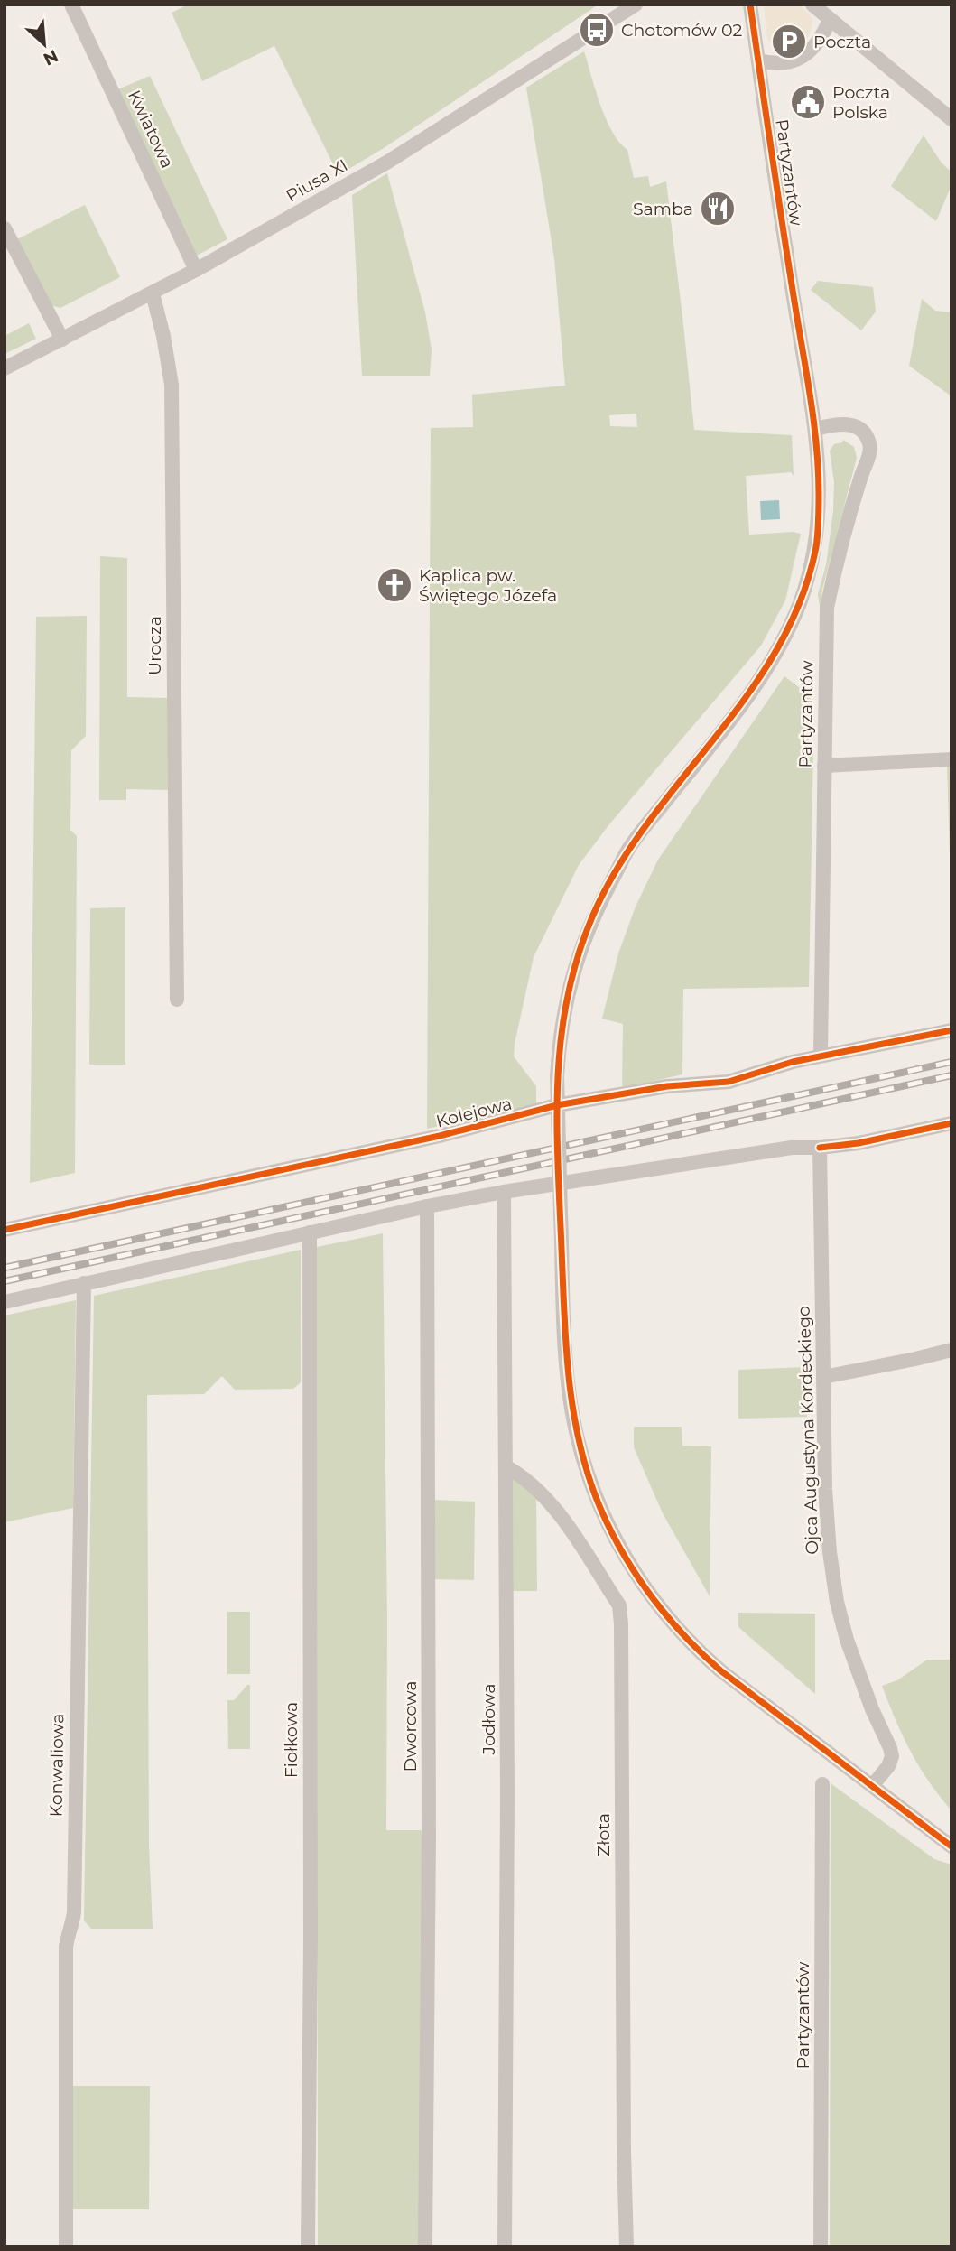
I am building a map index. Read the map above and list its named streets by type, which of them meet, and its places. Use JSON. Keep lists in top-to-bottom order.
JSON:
{
  "streets": {
    "street": [
      "Kwiatowa",
      "Partyzantów",
      "Piusa XI",
      "Urocza",
      "Kolejowa",
      "Ojca Augustyna Kordeckiego",
      "Jodłowa",
      "Dworcowa",
      "Fiołkowa",
      "Konwaliowa",
      "Złota"
    ]
  },
  "crossings": [
    ["Kwiatowa", "Piusa XI"],
    ["Partyzantów", "Kolejowa"],
    ["Partyzantów", "Ojca Augustyna Kordeckiego"],
    ["Piusa XI", "Urocza"],
    ["Jodłowa", "Złota"]
  ],
  "places": {
    "bus stop": ["Chotomów 02"],
    "parking": ["Poczta"],
    "public building": ["Poczta Polska"],
    "restaurant": ["Samba"],
    "church": ["Kaplica pw. Świętego Józefa"]
  },
  "north": "bottom right"
}
